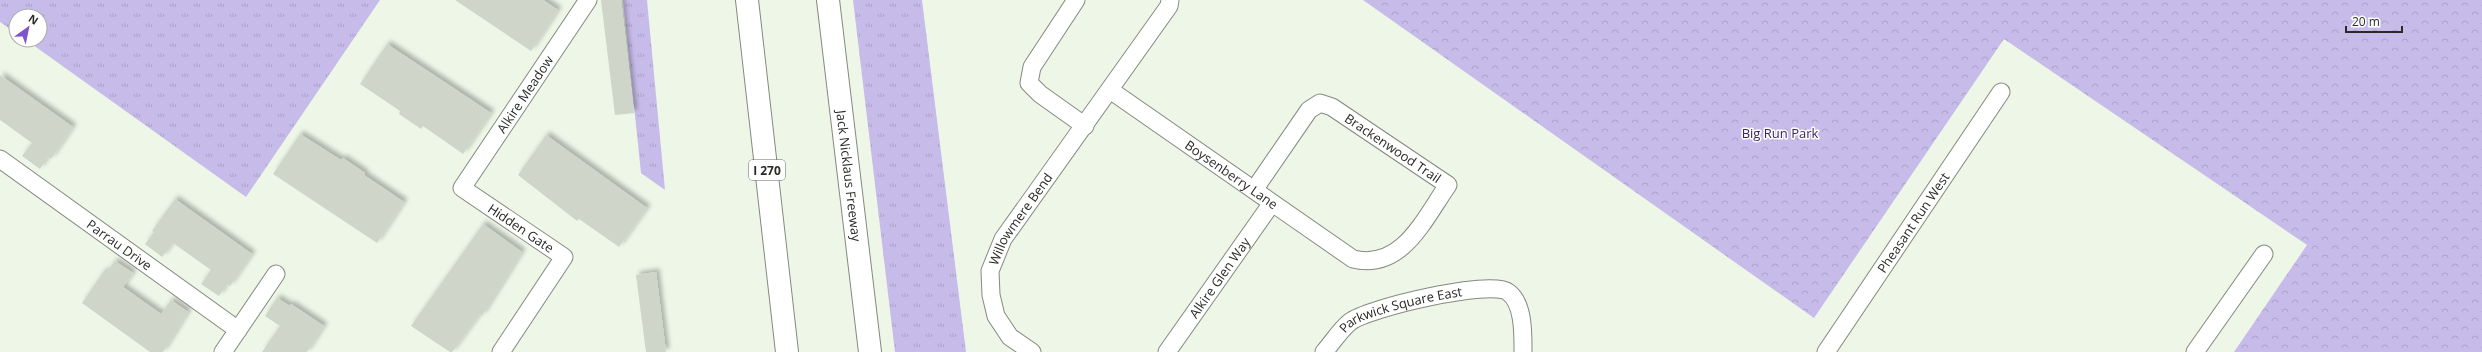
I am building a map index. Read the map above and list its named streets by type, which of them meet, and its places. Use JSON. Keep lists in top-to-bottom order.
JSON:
{
  "streets": {
    "highway": ["I 270", "Jack Nicklaus Freeway"],
    "street": [
      "Alkire Meadow",
      "Brackenwood Trail",
      "Boysenberry Lane",
      "Willowmere Bend",
      "Pheasant Run West",
      "Hidden Gate",
      "Parrau Drive",
      "Alkire Glen Way",
      "Parkwick Square East"
    ]
  },
  "crossings": [
    ["Alkire Meadow", "Hidden Gate"],
    ["Brackenwood Trail", "Boysenberry Lane"],
    ["Boysenberry Lane", "Willowmere Bend"],
    ["Boysenberry Lane", "Alkire Glen Way"]
  ],
  "parks": ["Big Run Park"],
  "scale_bar": "20 m",
  "north": "top right"
}
